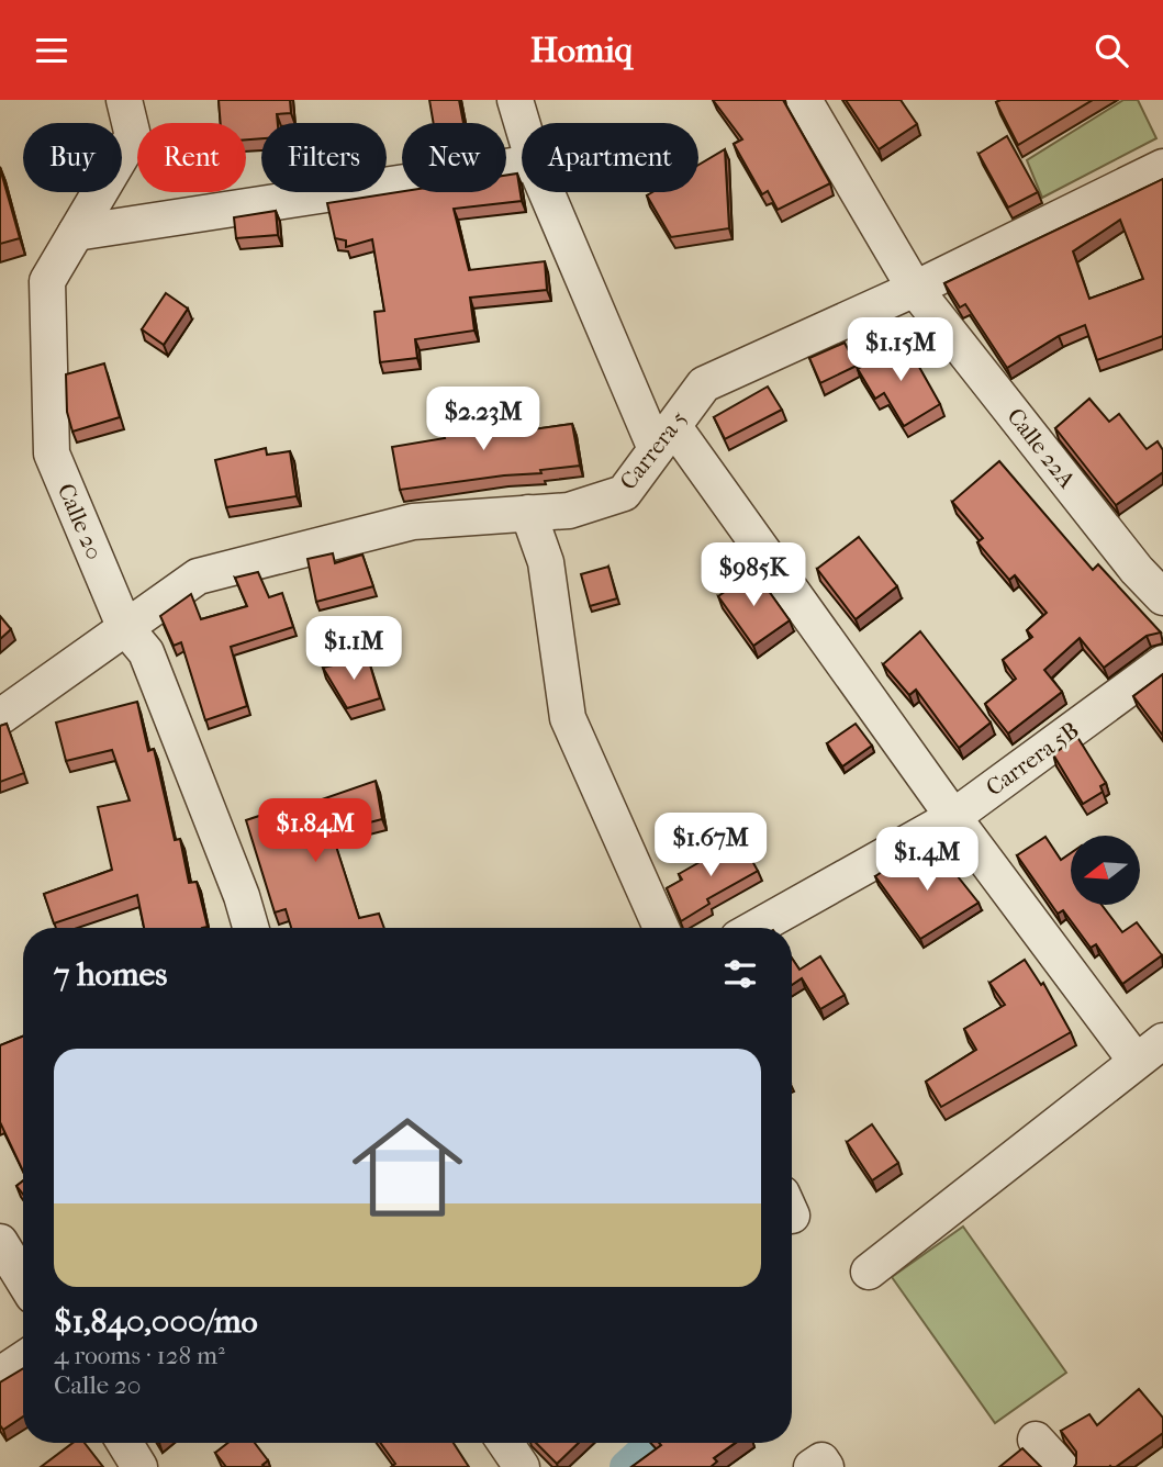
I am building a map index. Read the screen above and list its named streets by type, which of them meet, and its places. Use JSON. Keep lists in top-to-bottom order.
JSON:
{
  "streets": {
    "street": [
      "Calle 22A",
      "Carrera 5",
      "Calle 20",
      "Carrera 5B"
    ]
  },
  "crossings": [
    ["Calle 22A", "Carrera 5"],
    ["Carrera 5", "Calle 20"]
  ],
  "north": "left",
  "page": {
    "header": "Homiq",
    "chip": [
      "Buy",
      "Rent",
      "Filters",
      "New",
      "Apartment"
    ],
    "price": [
      "$1.15M",
      "$2.23M",
      "$985K",
      "$1.1M",
      "$1.84M",
      "$1.67M",
      "$1.4M"
    ],
    "heading": "7 homes",
    "list": [
      {
        "name": "$1,840,000/mo",
        "note": "4 rooms · 128 m² · Calle 20"
      }
    ]
  }
}
